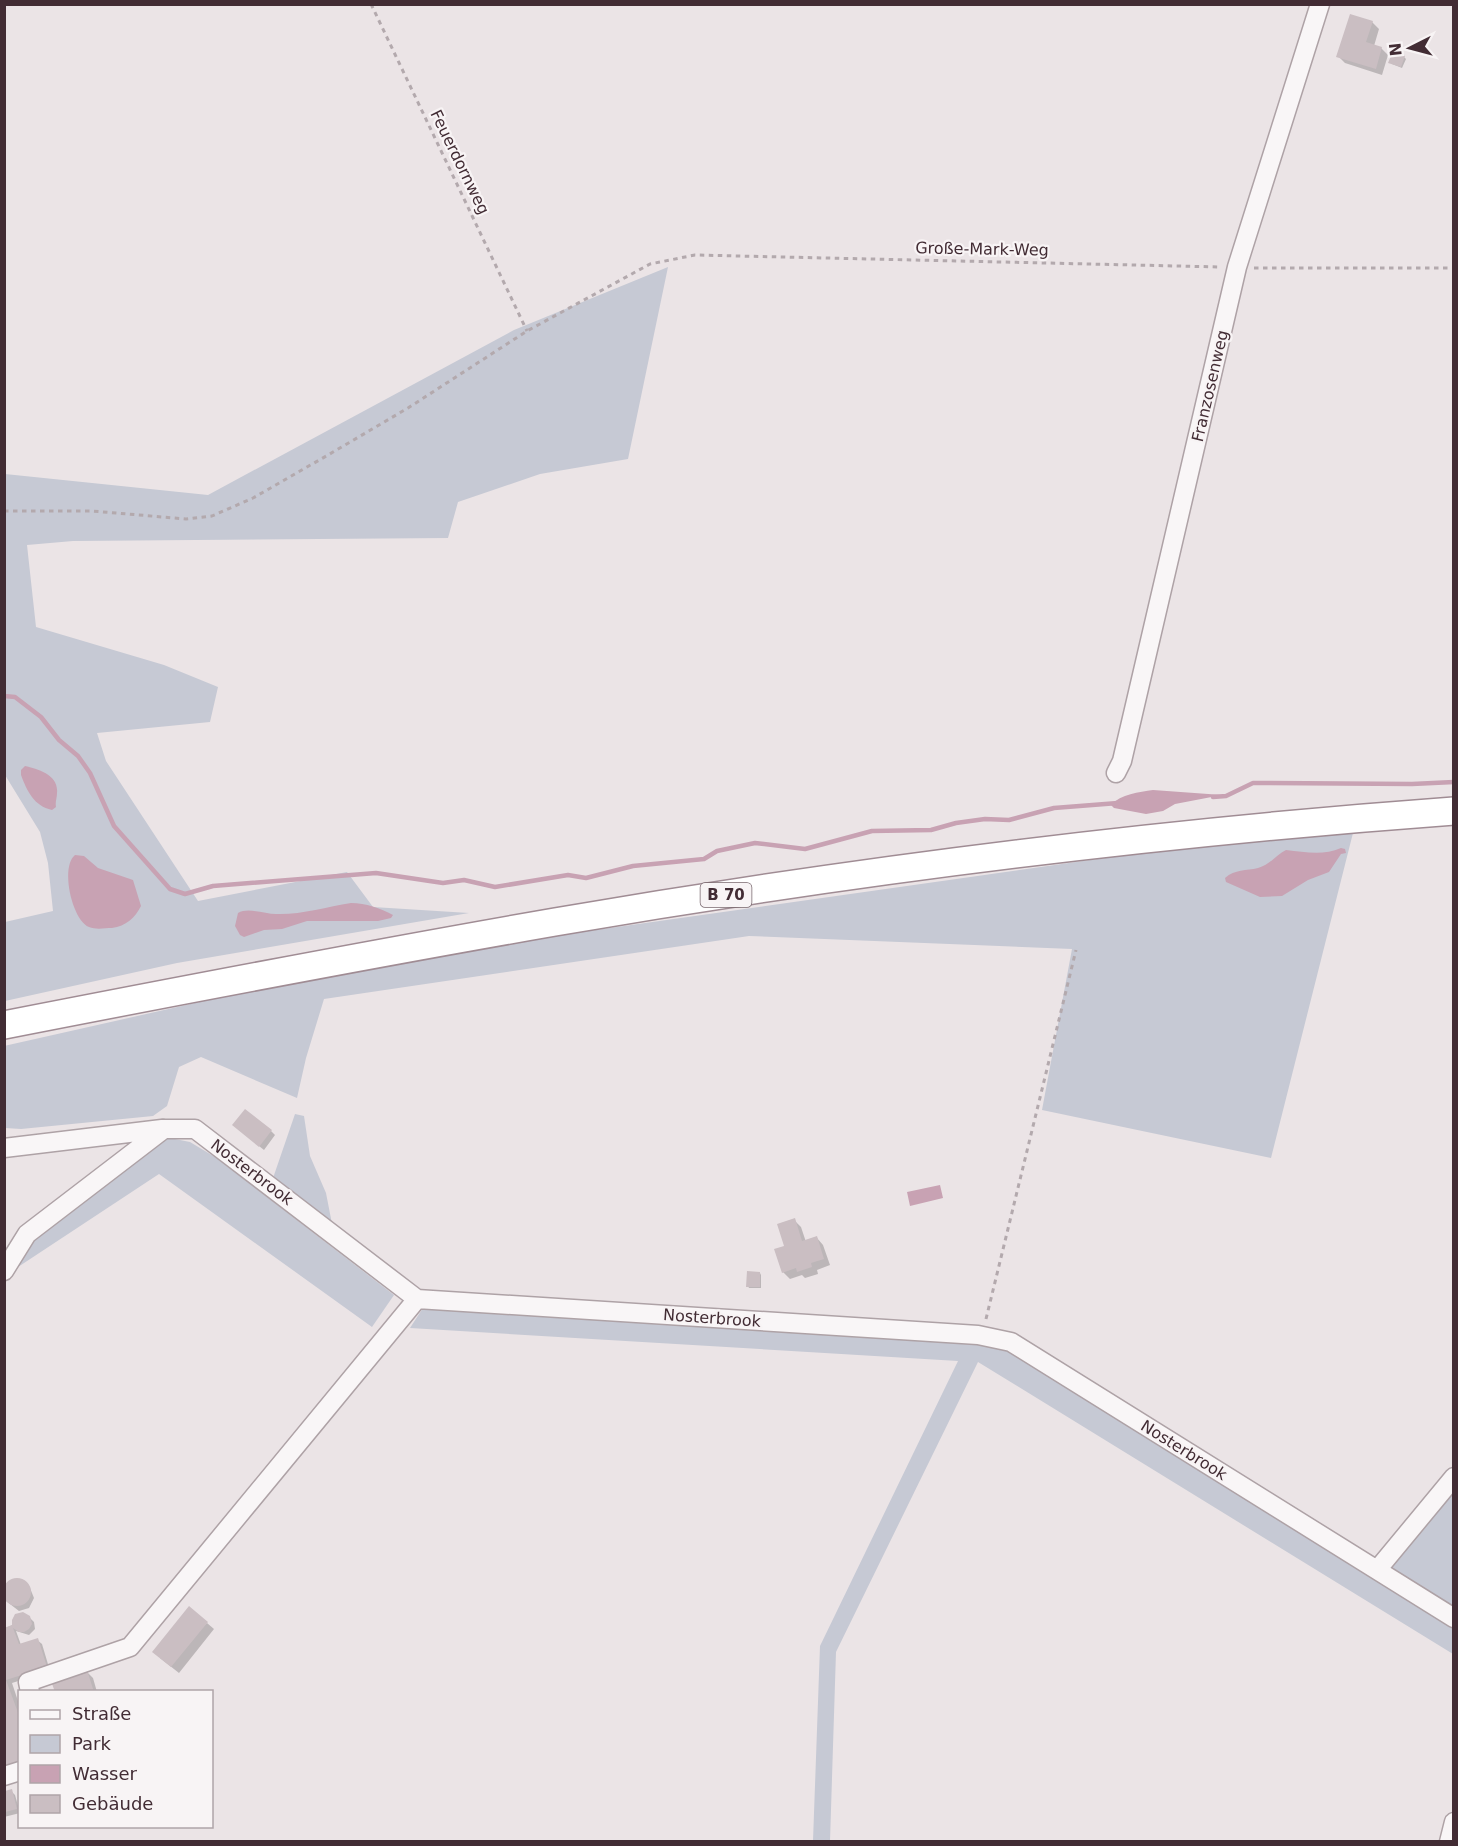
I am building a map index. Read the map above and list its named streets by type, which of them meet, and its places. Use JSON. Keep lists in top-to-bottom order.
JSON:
{
  "streets": {
    "highway": ["B 70"],
    "street": ["Franzosenweg", "Nosterbrook"],
    "path": ["Feuerdornweg", "Große-Mark-Weg"]
  },
  "crossings": [
    ["Feuerdornweg", "Große-Mark-Weg"],
    ["Große-Mark-Weg", "Franzosenweg"]
  ],
  "legend": [
    "Straße",
    "Park",
    "Wasser",
    "Gebäude"
  ],
  "north": "left"
}
